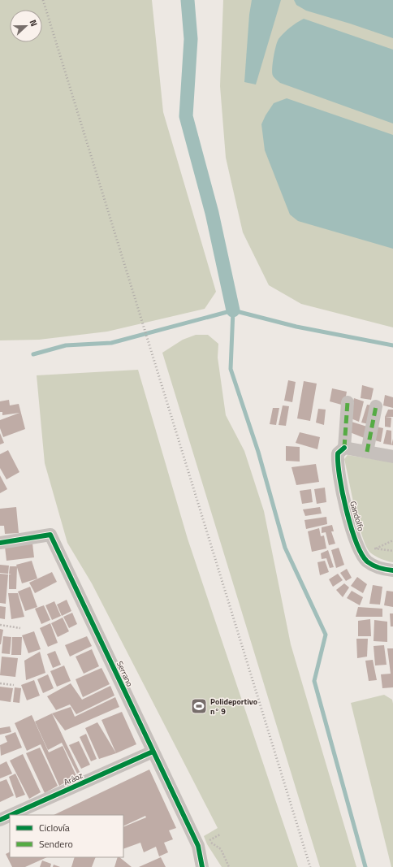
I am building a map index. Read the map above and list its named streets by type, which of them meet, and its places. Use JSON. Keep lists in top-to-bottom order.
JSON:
{
  "streets": {
    "street": ["Gandolfo", "Serrano", "Aráoz"]
  },
  "crossings": [
    ["Serrano", "Aráoz"]
  ],
  "places": {
    "sports": ["Polideportivo n° 9"]
  },
  "legend": ["Ciclovía", "Sendero"],
  "north": "right"
}
